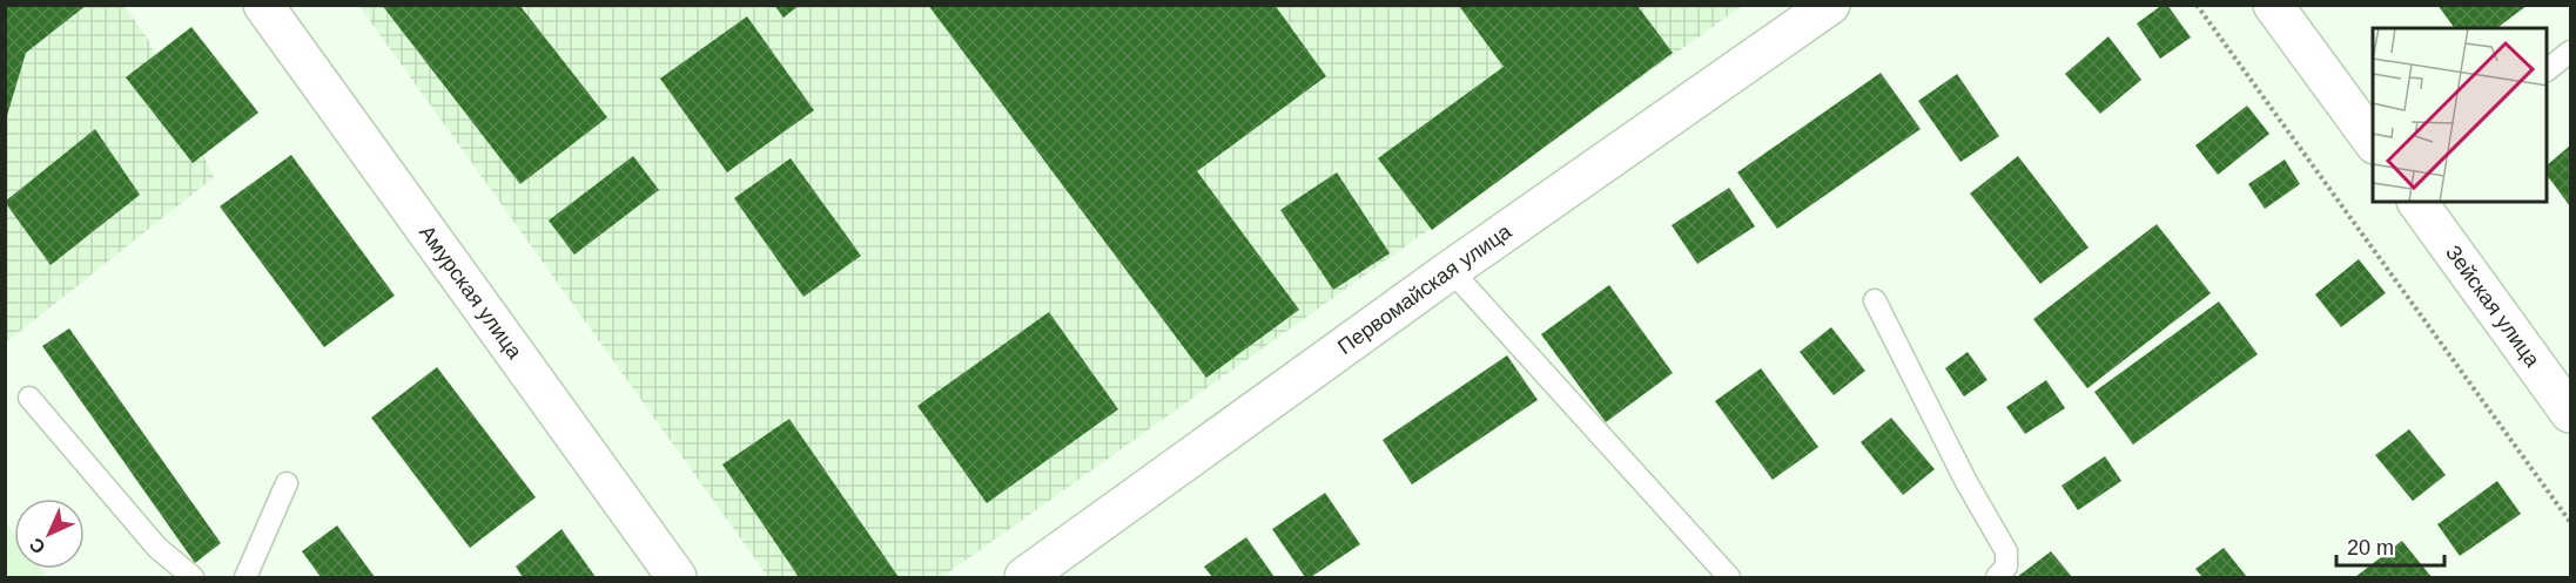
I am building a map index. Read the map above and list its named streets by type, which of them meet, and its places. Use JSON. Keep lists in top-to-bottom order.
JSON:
{
  "streets": {
    "street": ["Первомайская улица", "Амурская улица", "Зейская улица"]
  },
  "scale_bar": "20 m",
  "north": "bottom left"
}
